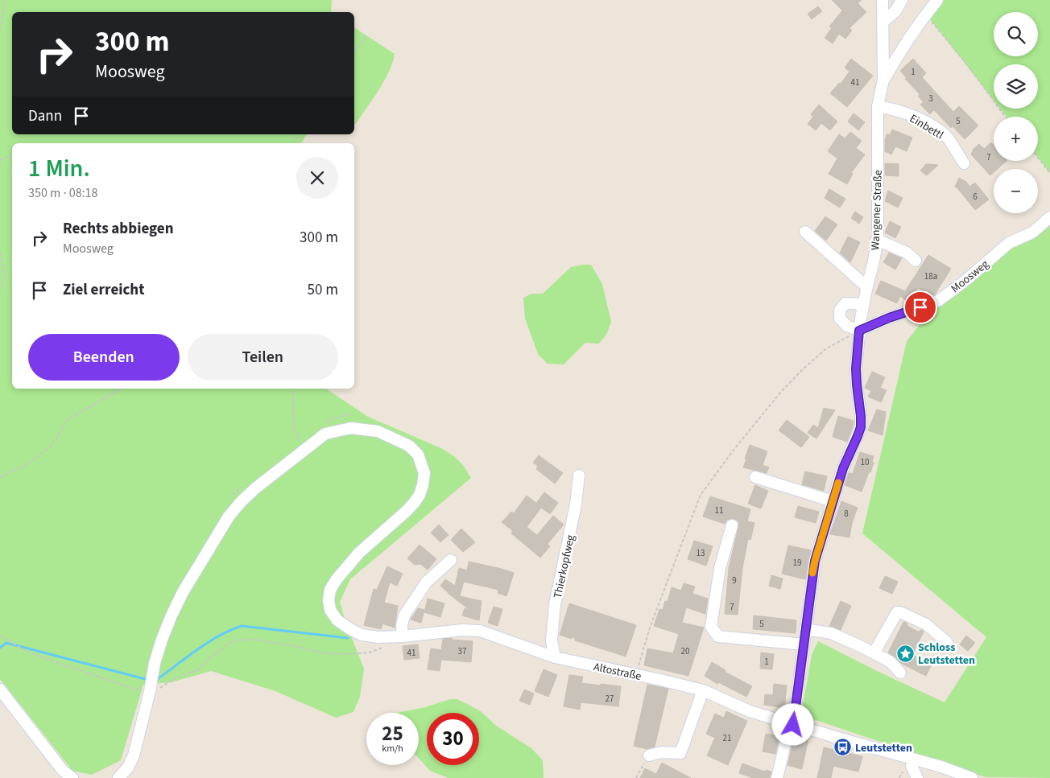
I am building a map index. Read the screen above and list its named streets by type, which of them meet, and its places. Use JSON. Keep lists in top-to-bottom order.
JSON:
{
  "streets": {
    "street": [
      "Einbettl",
      "Wangener Straße",
      "Moosweg",
      "Thierkopfweg",
      "Altostraße"
    ]
  },
  "crossings": [
    ["Einbettl", "Wangener Straße"],
    ["Wangener Straße", "Moosweg"],
    ["Wangener Straße", "Altostraße"],
    ["Thierkopfweg", "Altostraße"]
  ],
  "places": {
    "place": ["Schloss Leutstetten"],
    "bus stop": ["Leutstetten"]
  },
  "house_numbers": [
    "1",
    "41",
    "3",
    "5",
    "7",
    "6",
    "18a",
    "10",
    "11",
    "8",
    "13",
    "19",
    "9",
    "7",
    "5",
    "37",
    "20",
    "41",
    "1",
    "27",
    "21"
  ],
  "page": {
    "map_buttons": ["+", "−"],
    "turn": ["300 m", "Moosweg"],
    "then": "Dann",
    "heading": ["1 Min.", "350 m · 08:18"],
    "list": [
      {
        "name": "Rechts abbiegen",
        "note": "Moosweg",
        "value": "300 m"
      },
      {
        "name": "Ziel erreicht",
        "value": "50 m"
      }
    ],
    "buttons": ["Beenden", "Teilen"],
    "speed": "25 km/h",
    "limit": "30"
  }
}
